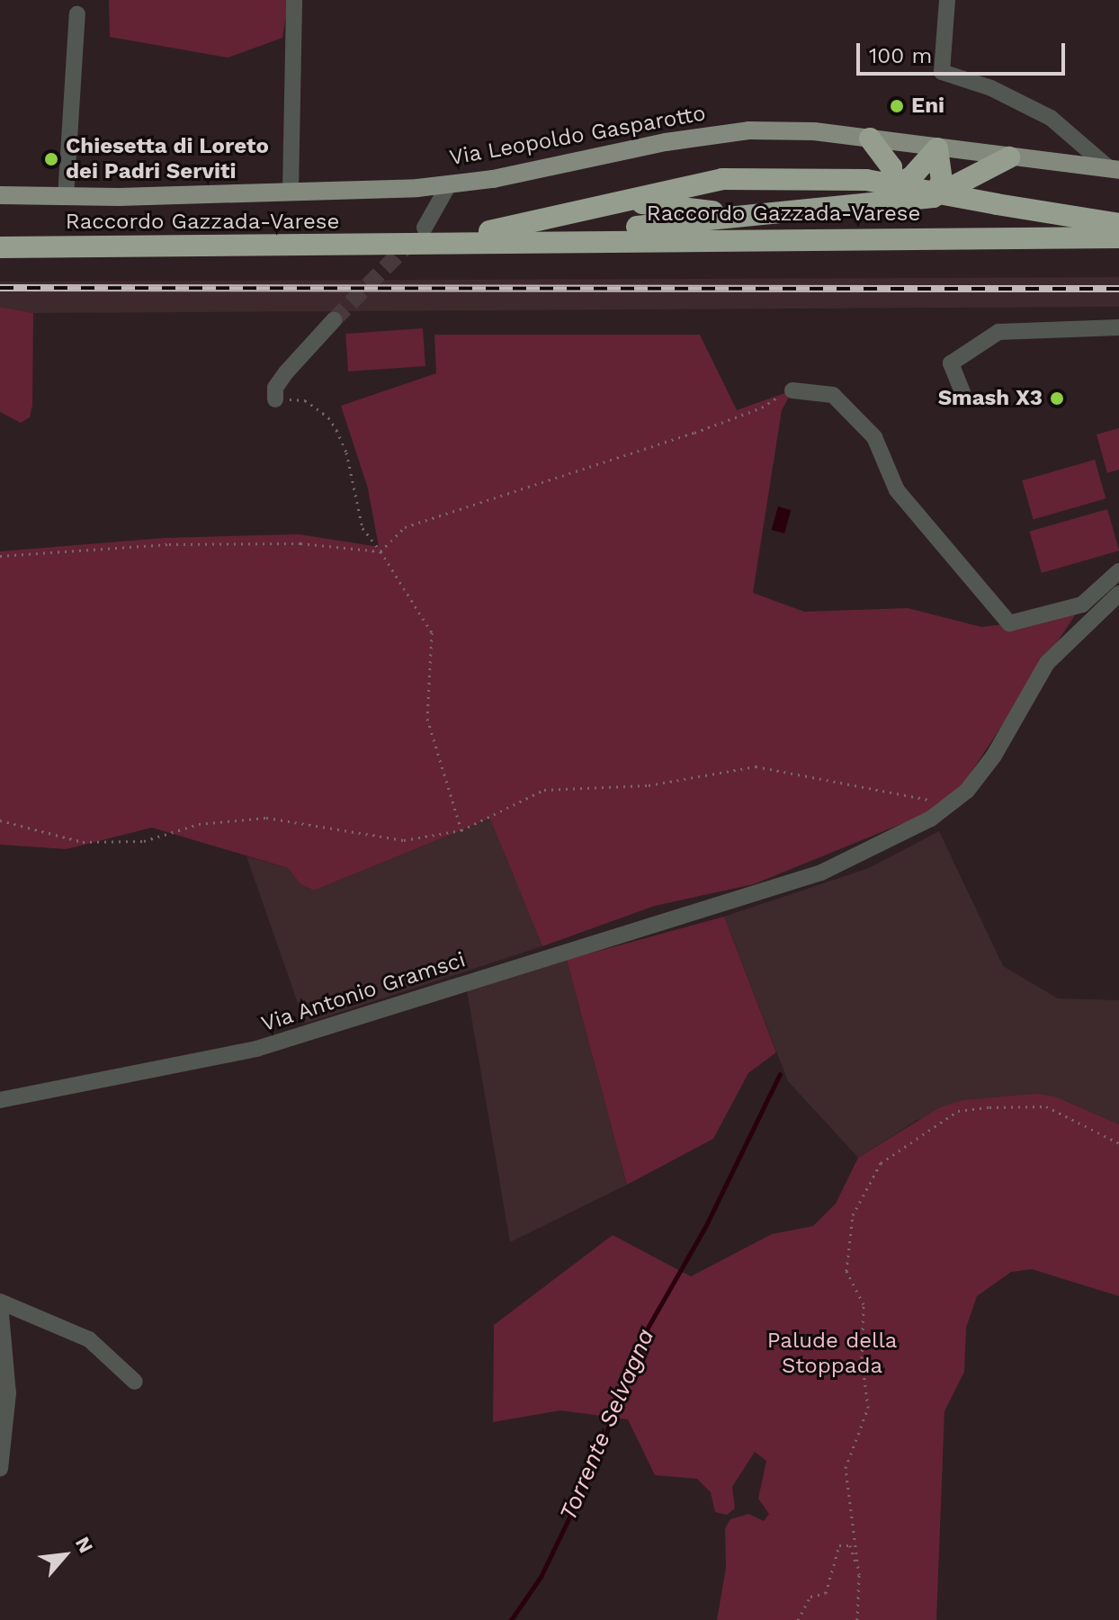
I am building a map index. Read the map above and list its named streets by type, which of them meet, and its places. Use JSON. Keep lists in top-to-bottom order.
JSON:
{
  "streets": {
    "highway": ["Raccordo Gazzada-Varese"],
    "main road": ["Via Leopoldo Gasparotto"],
    "street": ["Via Antonio Gramsci"]
  },
  "water": ["Torrente Selvagna"],
  "parks": ["Palude della Stoppada"],
  "places": ["Eni", "Chiesetta di Loreto dei Padri Serviti", "Smash X3"],
  "scale_bar": "100 m",
  "north": "top right"
}
